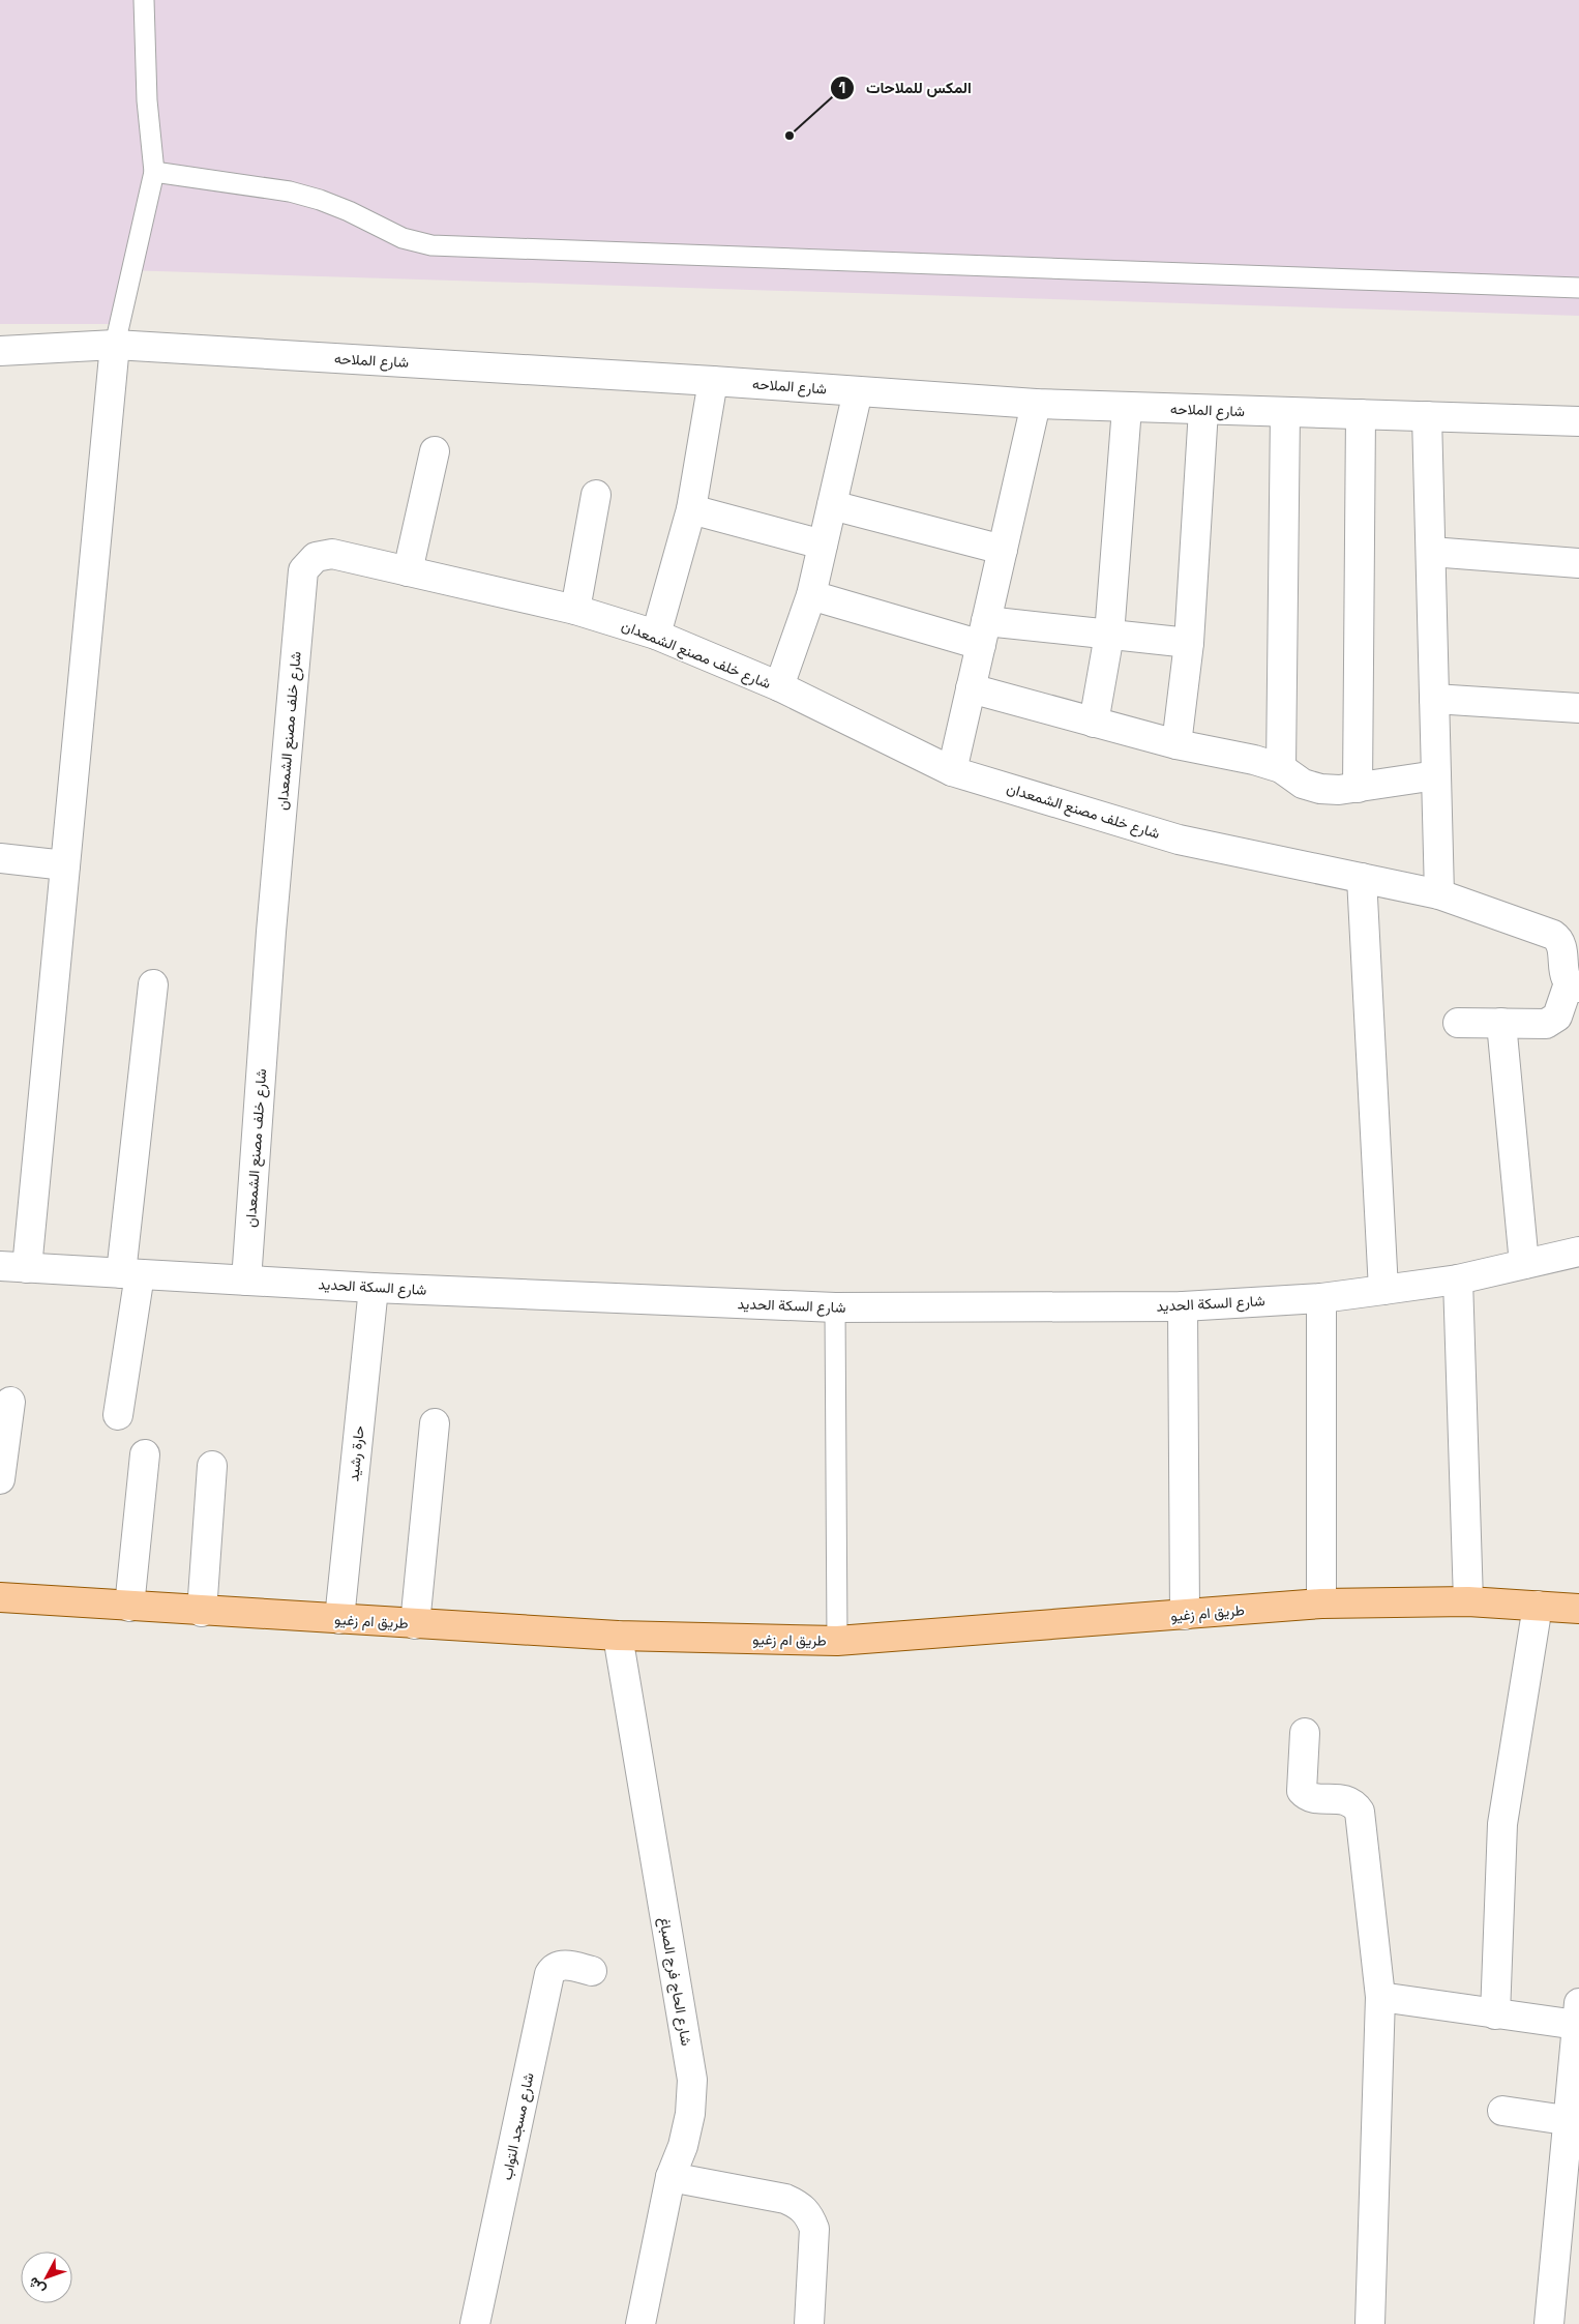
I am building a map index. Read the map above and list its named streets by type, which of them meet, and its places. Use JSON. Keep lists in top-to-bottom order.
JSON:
{
  "streets": {
    "main road": ["طريق ام زغيو"],
    "street": [
      "شارع الملاحه",
      "شارع خلف مصنع الشمعدان",
      "شارع السكة الحديد",
      "حارة رشيد",
      "شارع الحاج فرج الصباغ",
      "شارع مسجد التواب"
    ]
  },
  "crossings": [
    ["شارع خلف مصنع الشمعدان", "شارع السكة الحديد"],
    ["شارع السكة الحديد", "حارة رشيد"],
    ["حارة رشيد", "طريق ام زغيو"],
    ["طريق ام زغيو", "شارع الحاج فرج الصباغ"]
  ],
  "places": ["المكس للملاحات"],
  "north": "bottom left"
}
